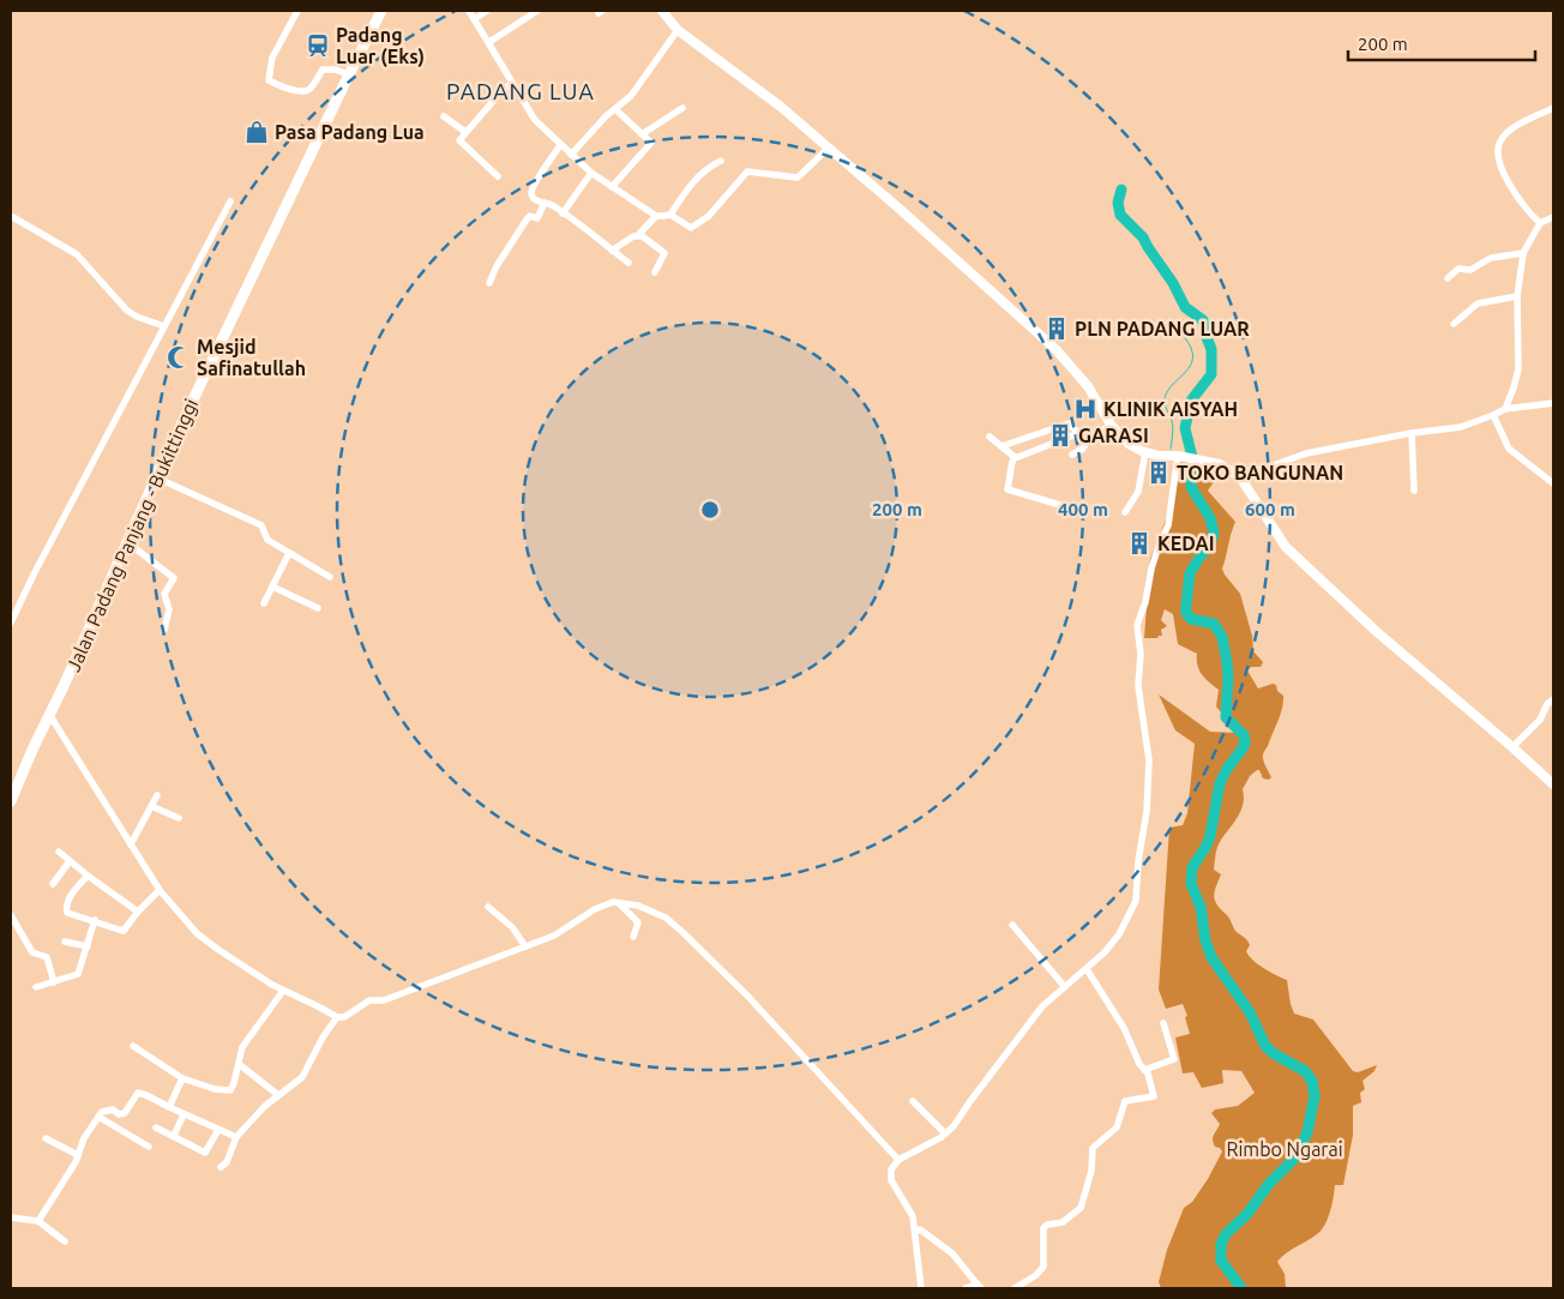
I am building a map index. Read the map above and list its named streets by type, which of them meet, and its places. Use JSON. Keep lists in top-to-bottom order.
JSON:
{
  "streets": {
    "highway": ["Jalan Padang Panjang - Bukittinggi"]
  },
  "districts": ["PADANG LUA"],
  "parks": ["Rimbo Ngarai"],
  "places": {
    "station": ["Padang Luar (Eks)"],
    "shop": ["Pasa Padang Lua"],
    "building": [
      "PLN PADANG LUAR",
      "GARASI",
      "TOKO BANGUNAN",
      "KEDAI"
    ],
    "mosque": ["Mesjid Safinatullah"],
    "hospital": ["KLINIK AISYAH"]
  },
  "scale_bar": "200 m",
  "rings": ["200 m", "400 m", "600 m"]
}
